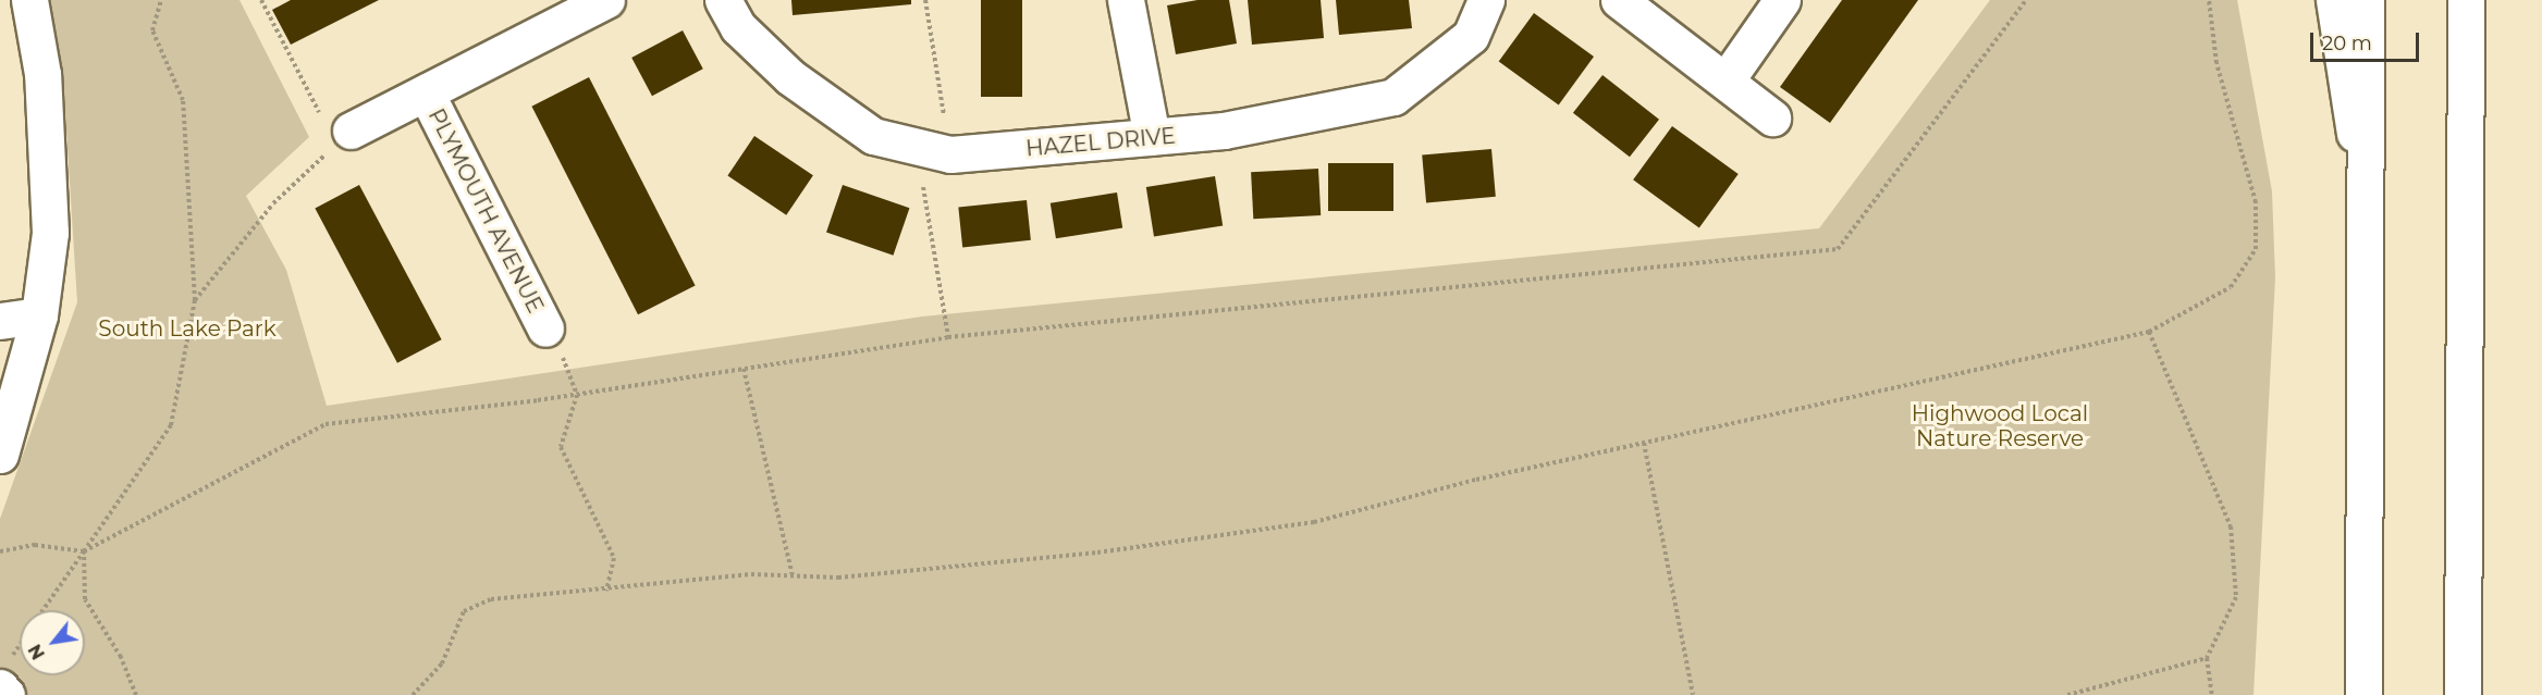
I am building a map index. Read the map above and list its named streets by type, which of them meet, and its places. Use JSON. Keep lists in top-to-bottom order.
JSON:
{
  "streets": {
    "street": ["HAZEL DRIVE", "PLYMOUTH AVENUE"]
  },
  "parks": ["South Lake Park", "Highwood Local Nature Reserve"],
  "scale_bar": "20 m",
  "north": "bottom left"
}
